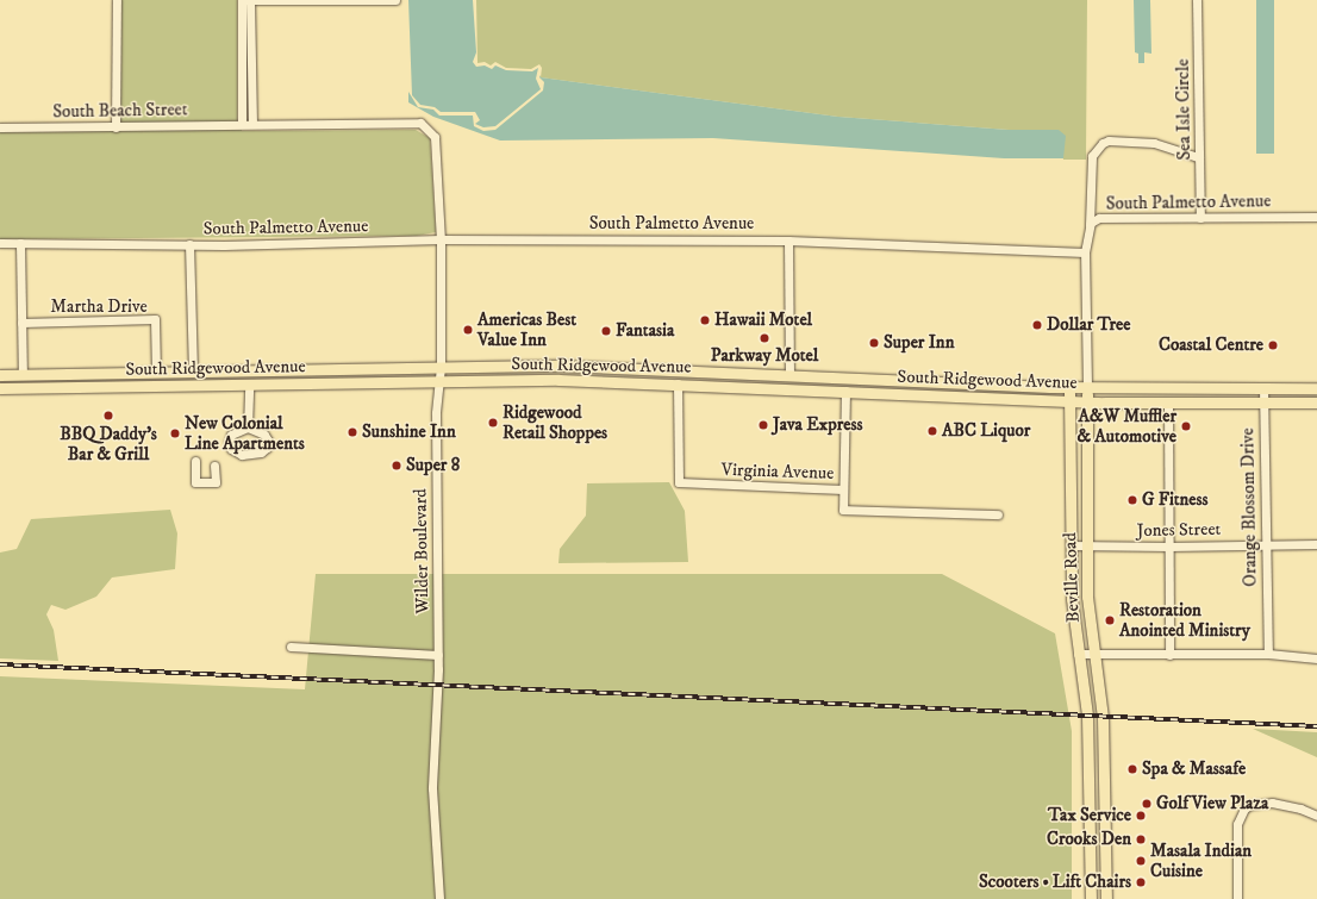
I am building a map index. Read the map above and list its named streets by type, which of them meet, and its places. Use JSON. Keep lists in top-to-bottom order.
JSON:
{
  "streets": {
    "main road": ["South Ridgewood Avenue", "Beville Road"],
    "street": [
      "Sea Isle Circle",
      "South Beach Street",
      "South Palmetto Avenue",
      "Martha Drive",
      "Virginia Avenue",
      "Orange Blossom Drive",
      "Jones Street",
      "Wilder Boulevard"
    ]
  },
  "crossings": [
    ["Sea Isle Circle", "South Palmetto Avenue"],
    ["South Beach Street", "Wilder Boulevard"],
    ["South Palmetto Avenue", "Wilder Boulevard"],
    ["South Palmetto Avenue", "Beville Road"],
    ["Martha Drive", "South Ridgewood Avenue"],
    ["South Ridgewood Avenue", "Virginia Avenue"],
    ["South Ridgewood Avenue", "Orange Blossom Drive"],
    ["South Ridgewood Avenue", "Wilder Boulevard"],
    ["South Ridgewood Avenue", "Beville Road"],
    ["Orange Blossom Drive", "Jones Street"],
    ["Jones Street", "Beville Road"]
  ],
  "places": [
    "Hawaii Motel",
    "Dollar Tree",
    "Americas Best Value Inn",
    "Fantasia",
    "Parkway Motel",
    "Super Inn",
    "Coastal Centre",
    "BBQ Daddy's Bar & Grill",
    "Ridgewood Retail Shoppes",
    "Java Express",
    "A&W Muffler & Automotive",
    "ABC Liquor",
    "Sunshine Inn",
    "New Colonial Line Apartments",
    "Super 8",
    "G Fitness",
    "Restoration Anointed Ministry",
    "Spa & Massafe",
    "GolfView Plaza",
    "Tax Service",
    "Crooks Den",
    "Masala Indian Cuisine",
    "Scooters • Lift Chairs"
  ]
}
